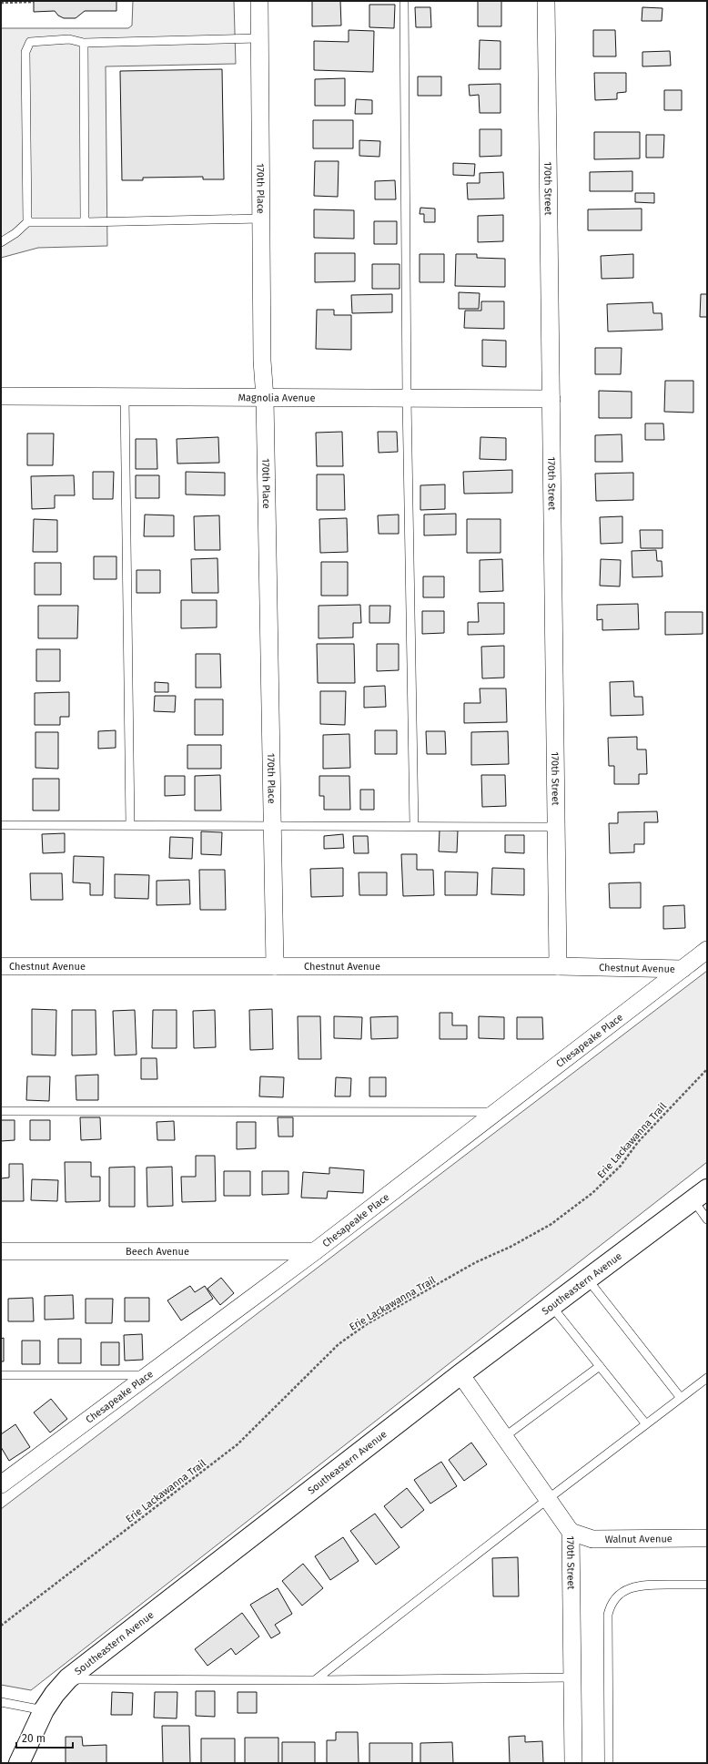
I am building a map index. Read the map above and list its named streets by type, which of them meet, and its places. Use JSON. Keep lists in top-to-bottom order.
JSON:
{
  "streets": {
    "street": [
      "170th Place",
      "170th Street",
      "Magnolia Avenue",
      "Chestnut Avenue",
      "Chesapeake Place",
      "Beech Avenue",
      "Southeastern Avenue",
      "Walnut Avenue"
    ],
    "path": ["Erie Lackawanna Trail"]
  },
  "crossings": [
    ["170th Place", "Magnolia Avenue"],
    ["170th Place", "Chestnut Avenue"],
    ["170th Street", "Magnolia Avenue"],
    ["170th Street", "Chestnut Avenue"],
    ["170th Street", "Southeastern Avenue"],
    ["170th Street", "Walnut Avenue"],
    ["Chestnut Avenue", "Chesapeake Place"],
    ["Chesapeake Place", "Beech Avenue"]
  ],
  "scale_bar": "20 m"
}
